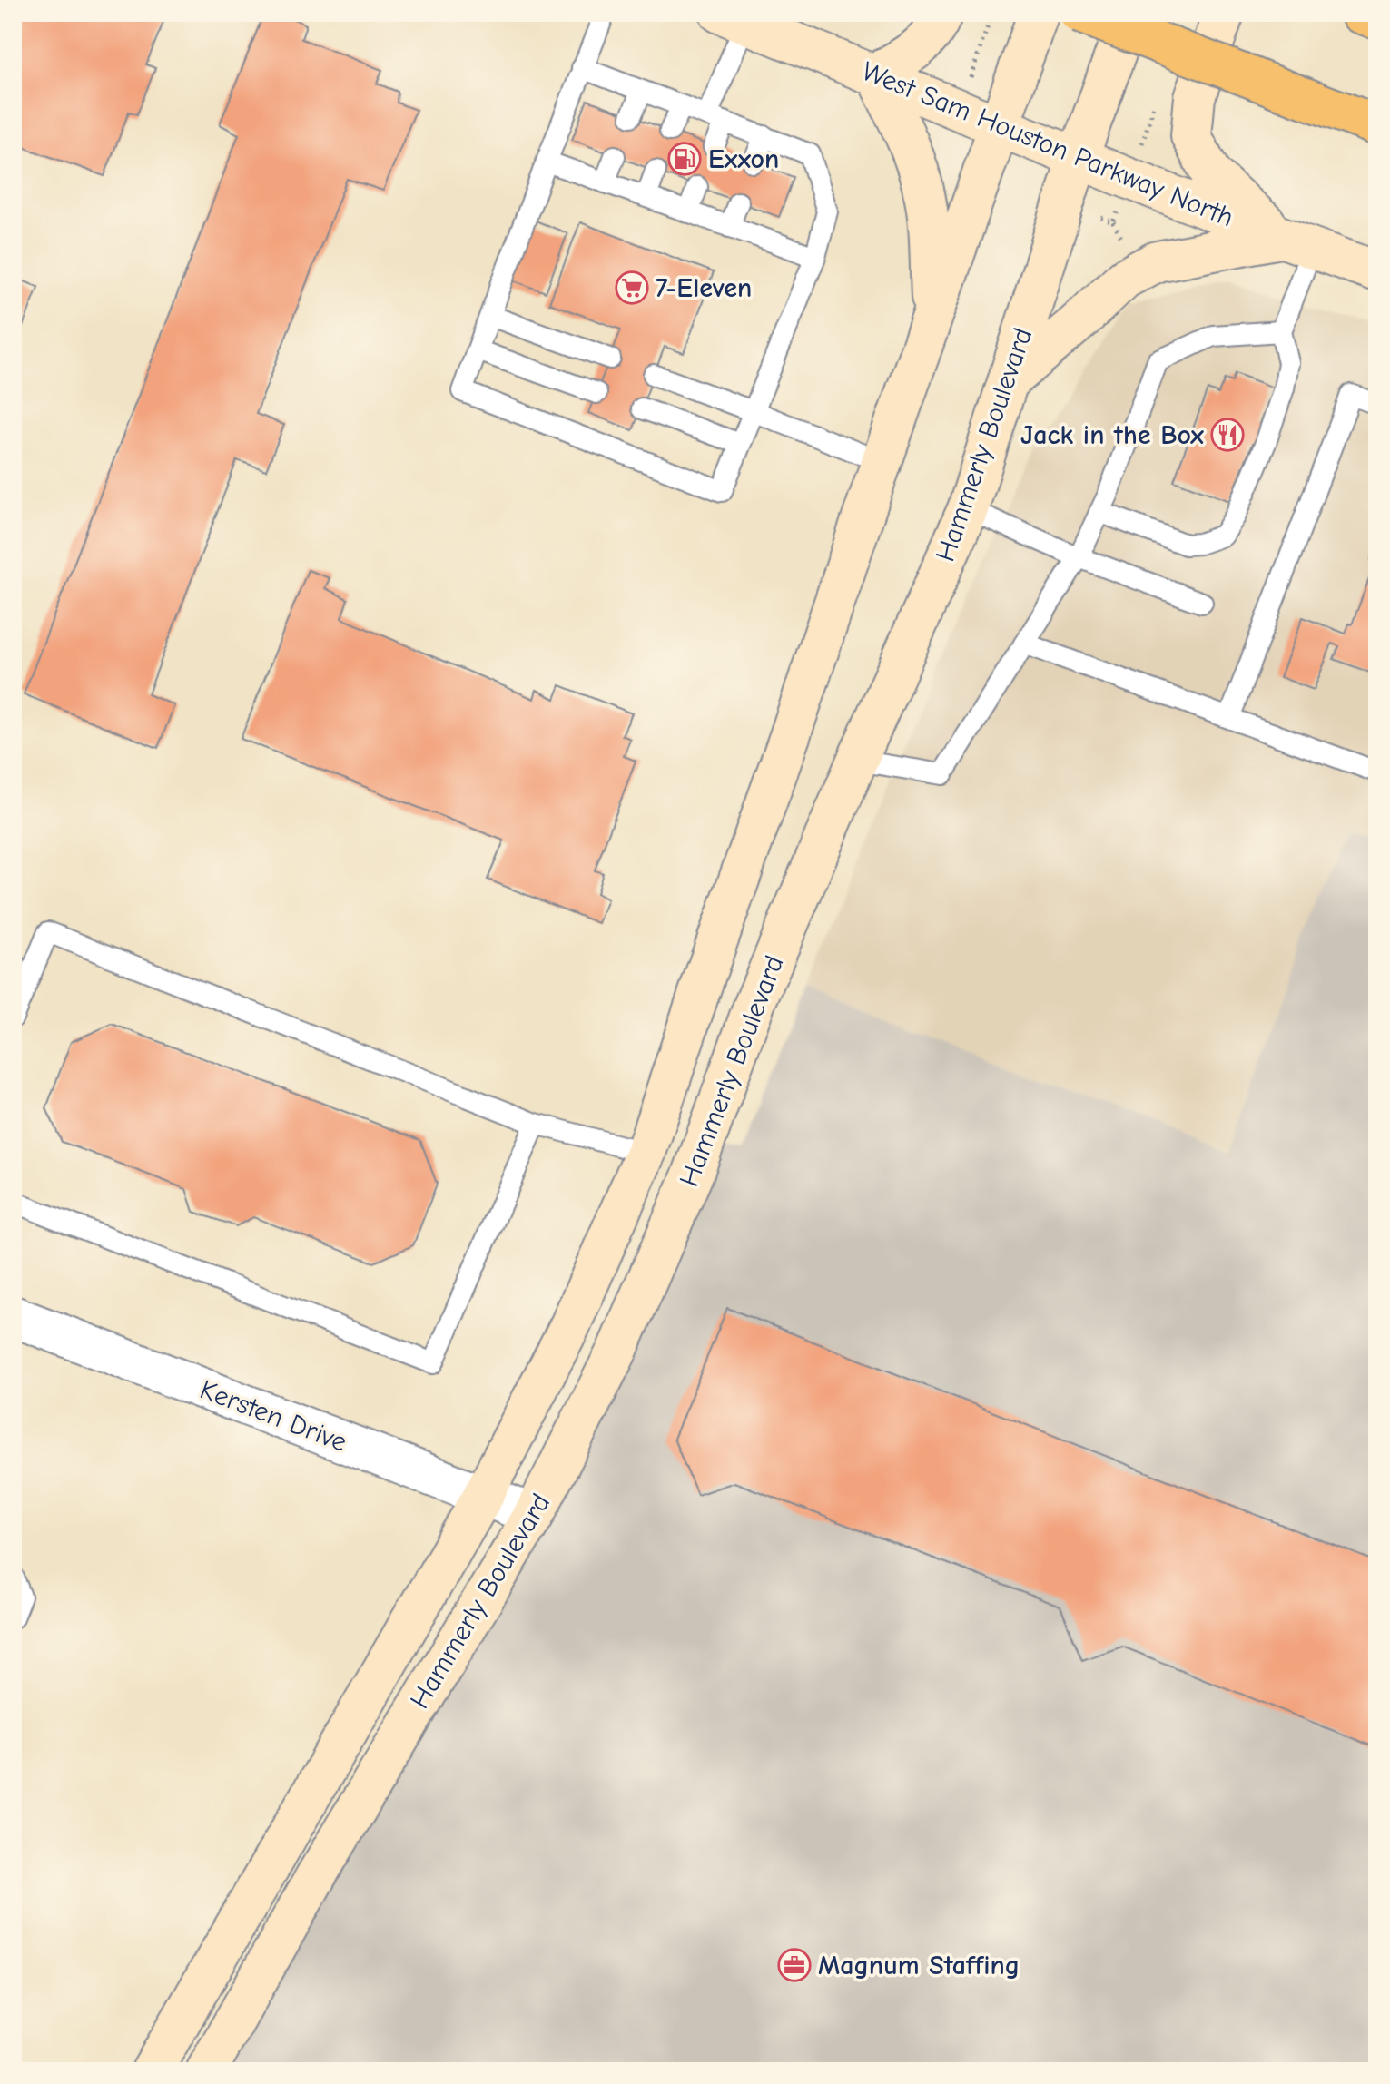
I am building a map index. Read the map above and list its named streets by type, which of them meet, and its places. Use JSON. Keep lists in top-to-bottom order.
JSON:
{
  "streets": {
    "main road": ["West Sam Houston Parkway North", "Hammerly Boulevard"],
    "street": ["Kersten Drive"]
  },
  "crossings": [
    ["West Sam Houston Parkway North", "Hammerly Boulevard"],
    ["Hammerly Boulevard", "Kersten Drive"]
  ],
  "places": {
    "fuel station": ["Exxon"],
    "supermarket": ["7-Eleven"],
    "restaurant": ["Jack in the Box"],
    "office": ["Magnum Staffing"]
  }
}
